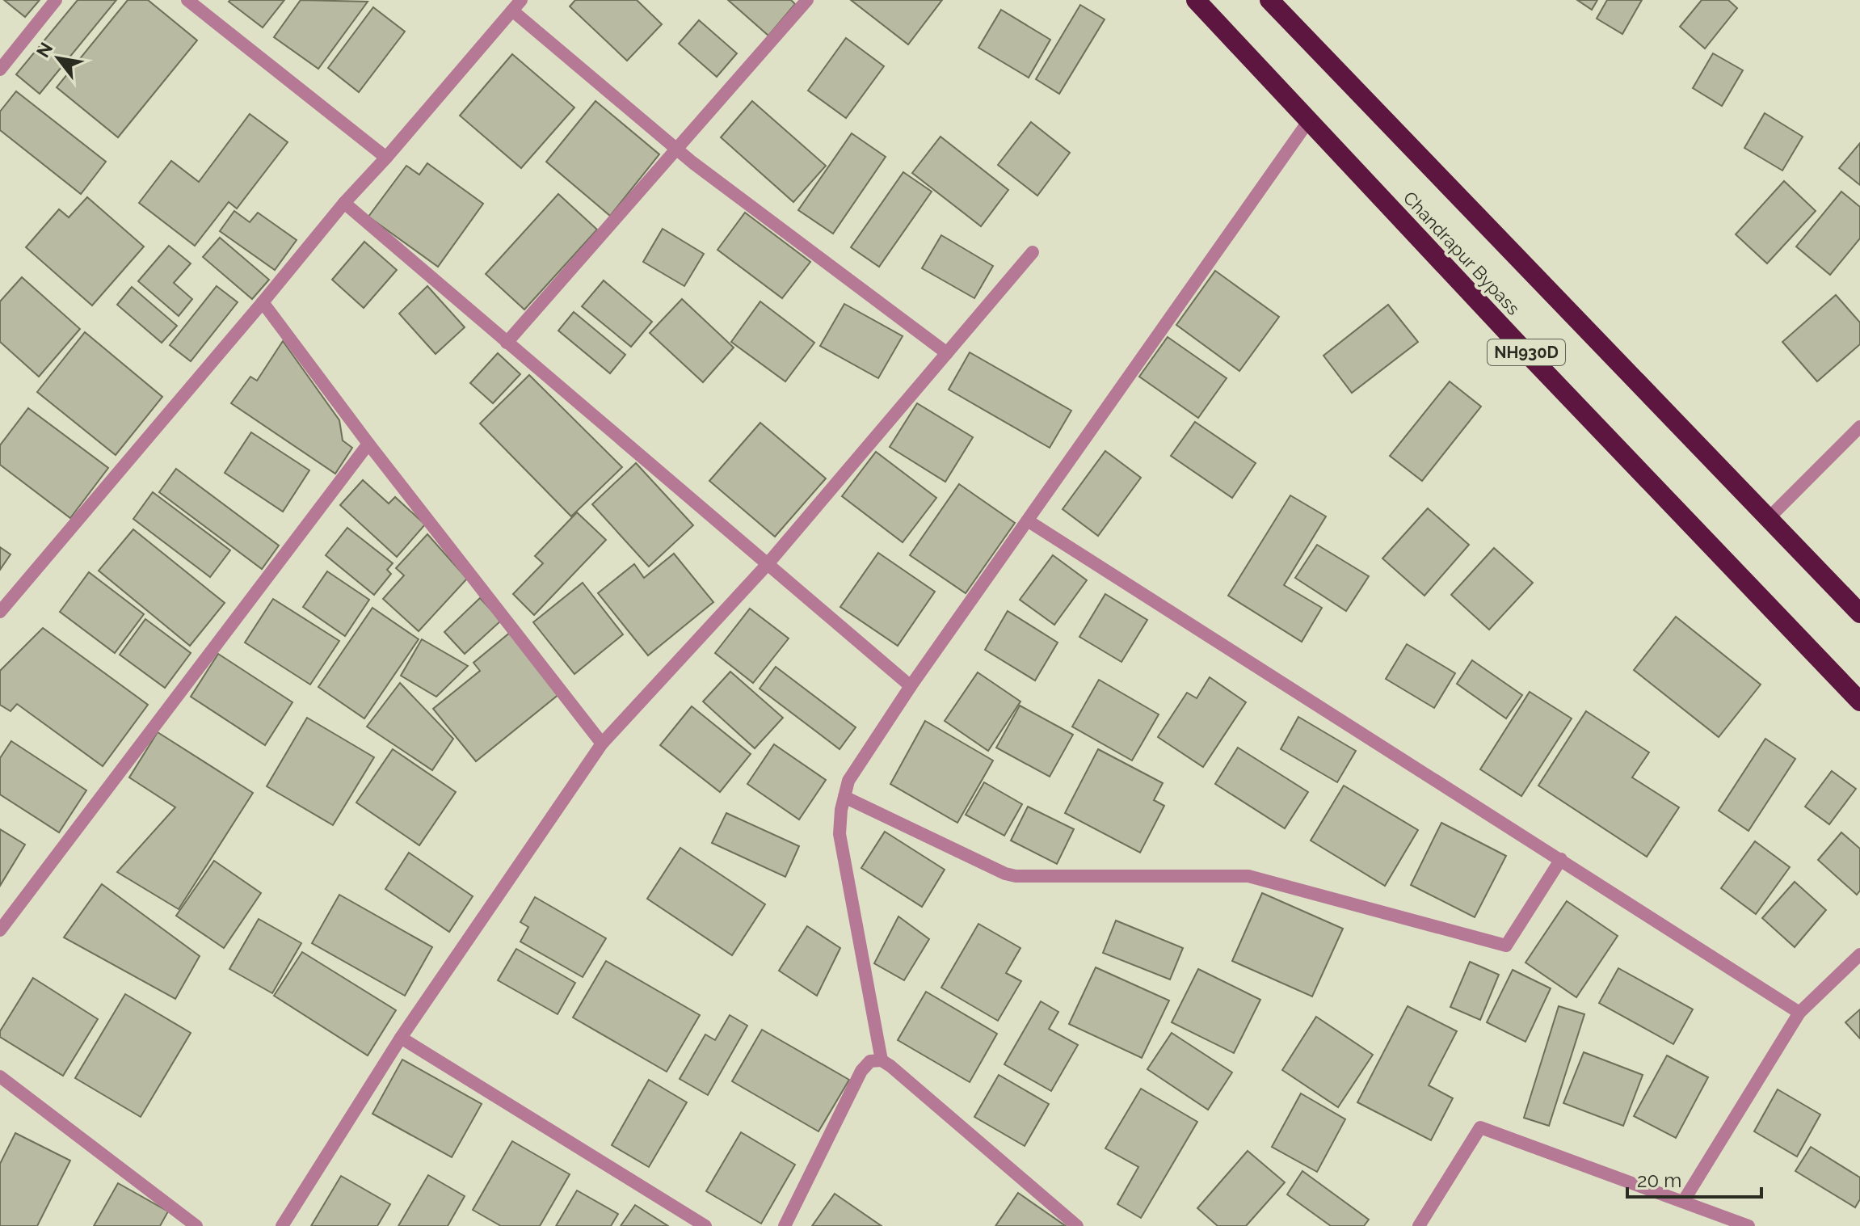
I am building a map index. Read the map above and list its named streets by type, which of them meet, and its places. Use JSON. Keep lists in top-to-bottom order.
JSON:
{
  "streets": {
    "highway": ["Chandrapur Bypass", "NH930D"]
  },
  "scale_bar": "20 m",
  "north": "top left"
}
